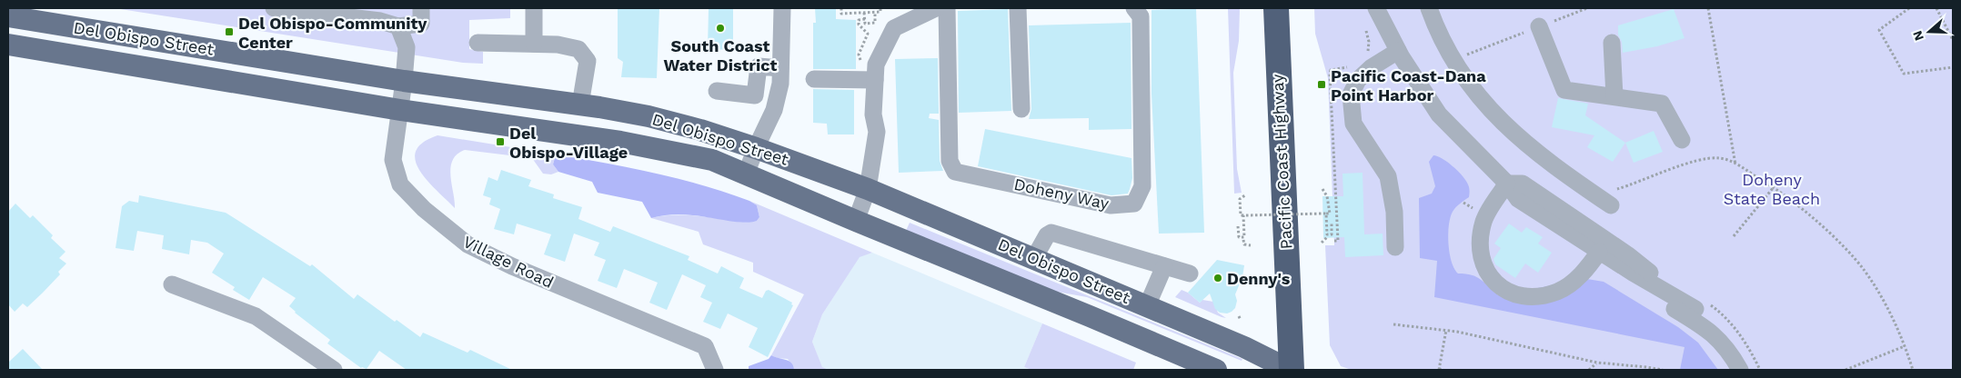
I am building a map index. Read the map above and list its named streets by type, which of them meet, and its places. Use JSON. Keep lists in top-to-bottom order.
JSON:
{
  "streets": {
    "highway": ["Pacific Coast Highway"],
    "main road": ["Del Obispo Street"],
    "street": ["Doheny Way", "Village Road"]
  },
  "crossings": [
    ["Del Obispo Street", "Pacific Coast Highway"],
    ["Del Obispo Street", "Village Road"]
  ],
  "parks": ["Doheny State Beach"],
  "places": {
    "other": ["South Coast Water District", "Denny's"],
    "transit": ["Del Obispo-Community Center", "Pacific Coast-Dana Point Harbor", "Del Obispo-Village"]
  },
  "north": "left"
}
